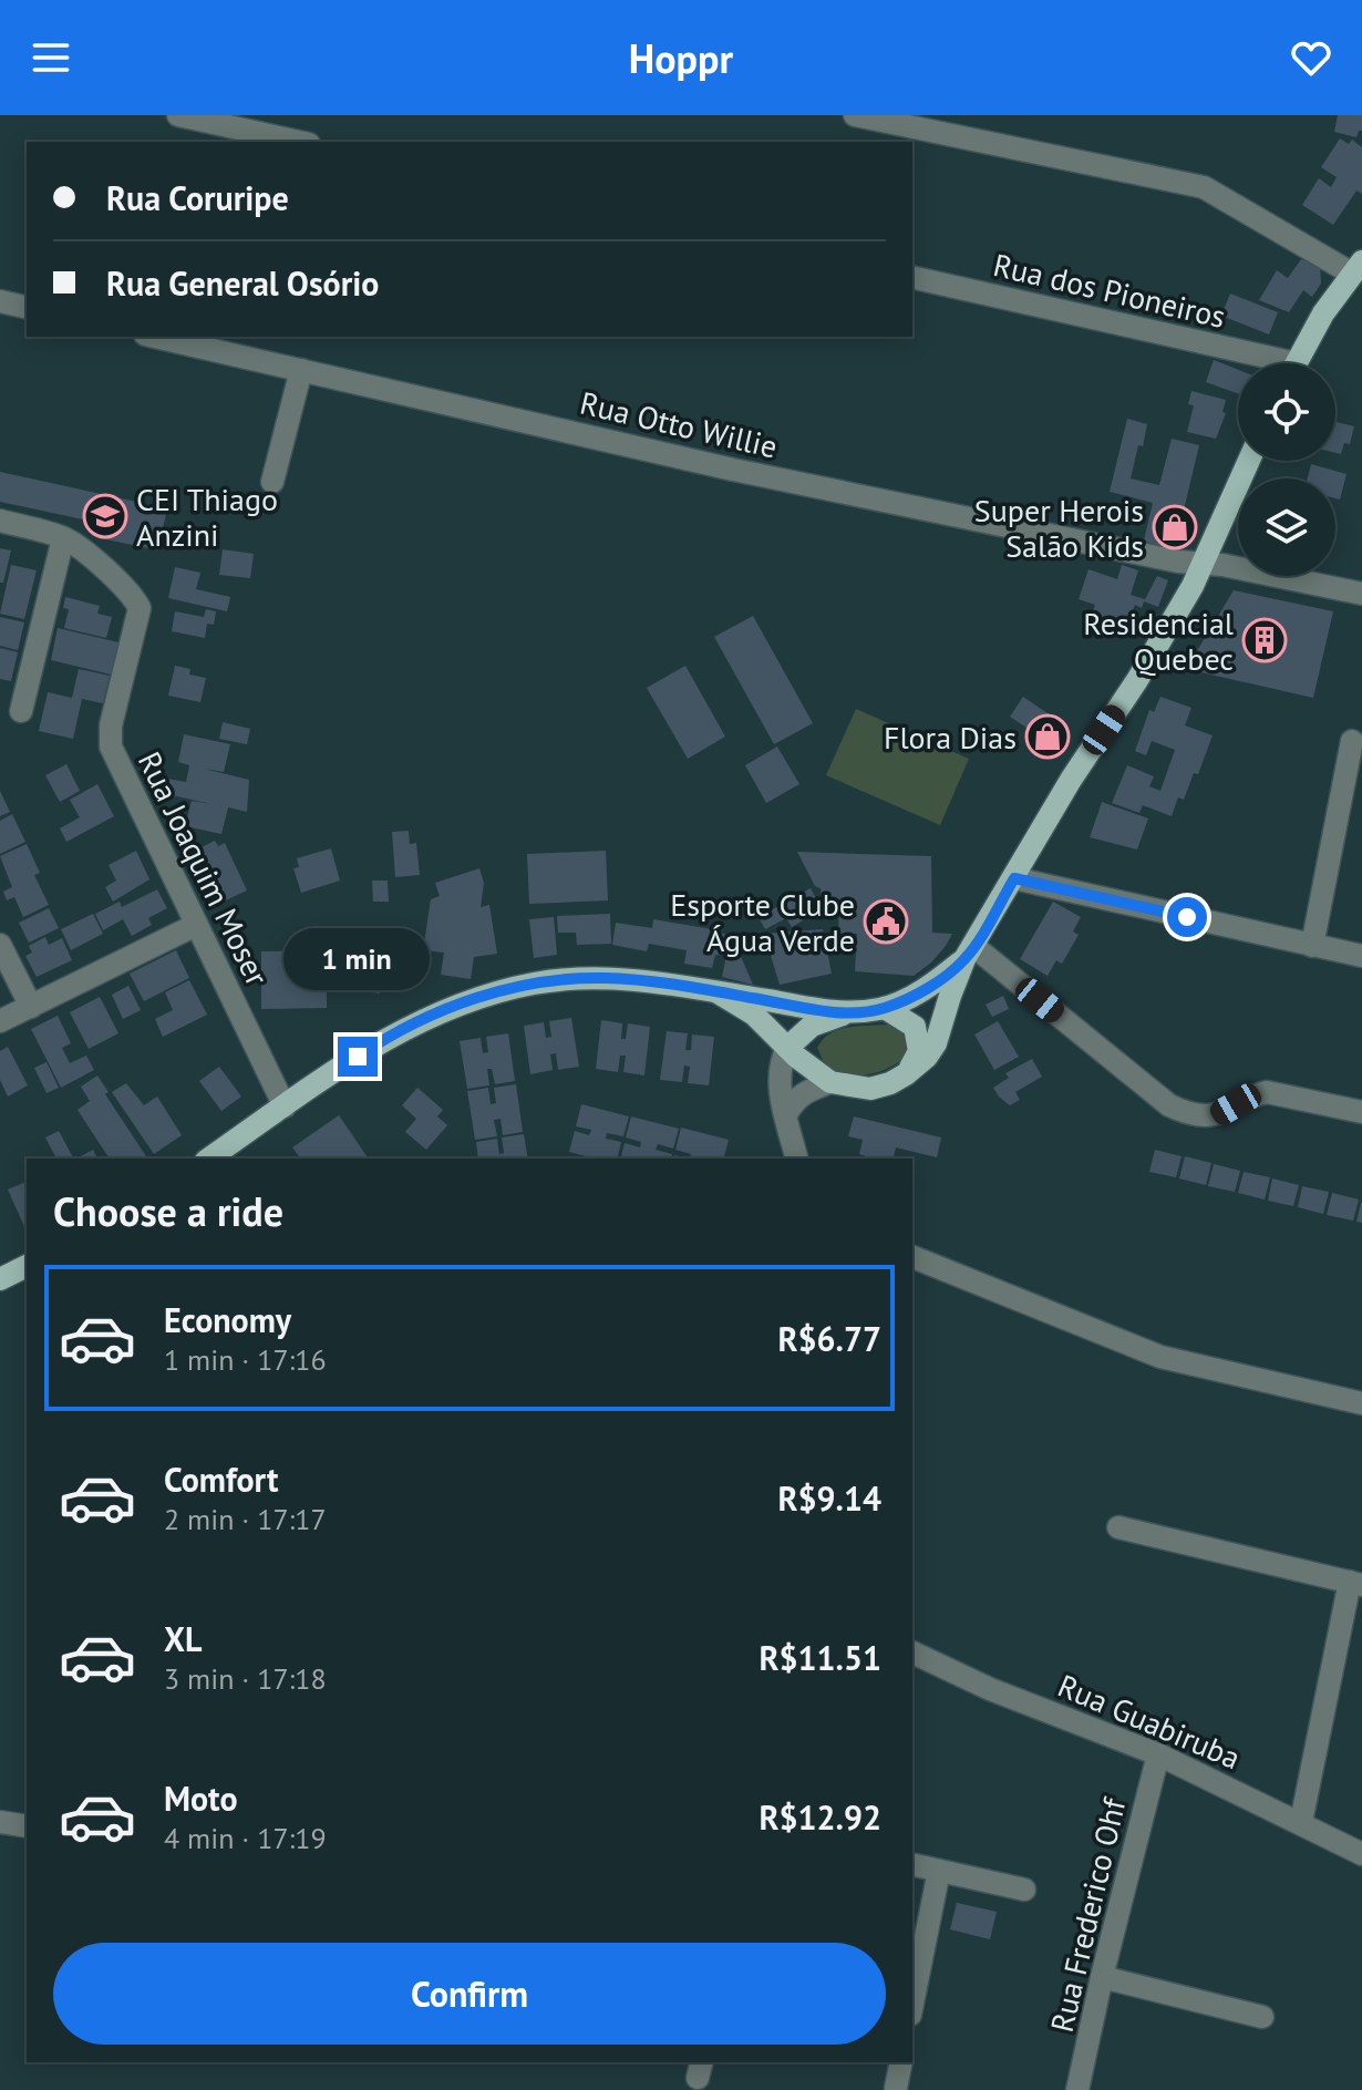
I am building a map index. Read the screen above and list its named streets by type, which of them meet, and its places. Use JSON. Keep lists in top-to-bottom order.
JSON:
{
  "streets": {
    "street": [
      "Rua dos Pioneiros",
      "Rua Otto Willie",
      "Rua Joaquim Moser",
      "Rua Guabiruba",
      "Rua Frederico Ohf"
    ]
  },
  "crossings": [
    ["Rua Guabiruba", "Rua Frederico Ohf"]
  ],
  "places": {
    "school or university": ["CEI Thiago Anzini"],
    "shop": ["Super Herois Salão Kids", "Flora Dias"],
    "building": ["Residencial Quebec"],
    "public building": ["Esporte Clube Água Verde"]
  },
  "page": {
    "header": "Hoppr",
    "banner": ["Rua Coruripe", "Rua General Osório"],
    "bubble": "1 min",
    "heading": "Choose a ride",
    "list": [
      {
        "name": "Economy",
        "note": "1 min · 17:16",
        "value": "R$6.77"
      },
      {
        "name": "Comfort",
        "note": "2 min · 17:17",
        "value": "R$9.14"
      },
      {
        "name": "XL",
        "note": "3 min · 17:18",
        "value": "R$11.51"
      },
      {
        "name": "Moto",
        "note": "4 min · 17:19",
        "value": "R$12.92"
      }
    ],
    "buttons": "Confirm"
  }
}
